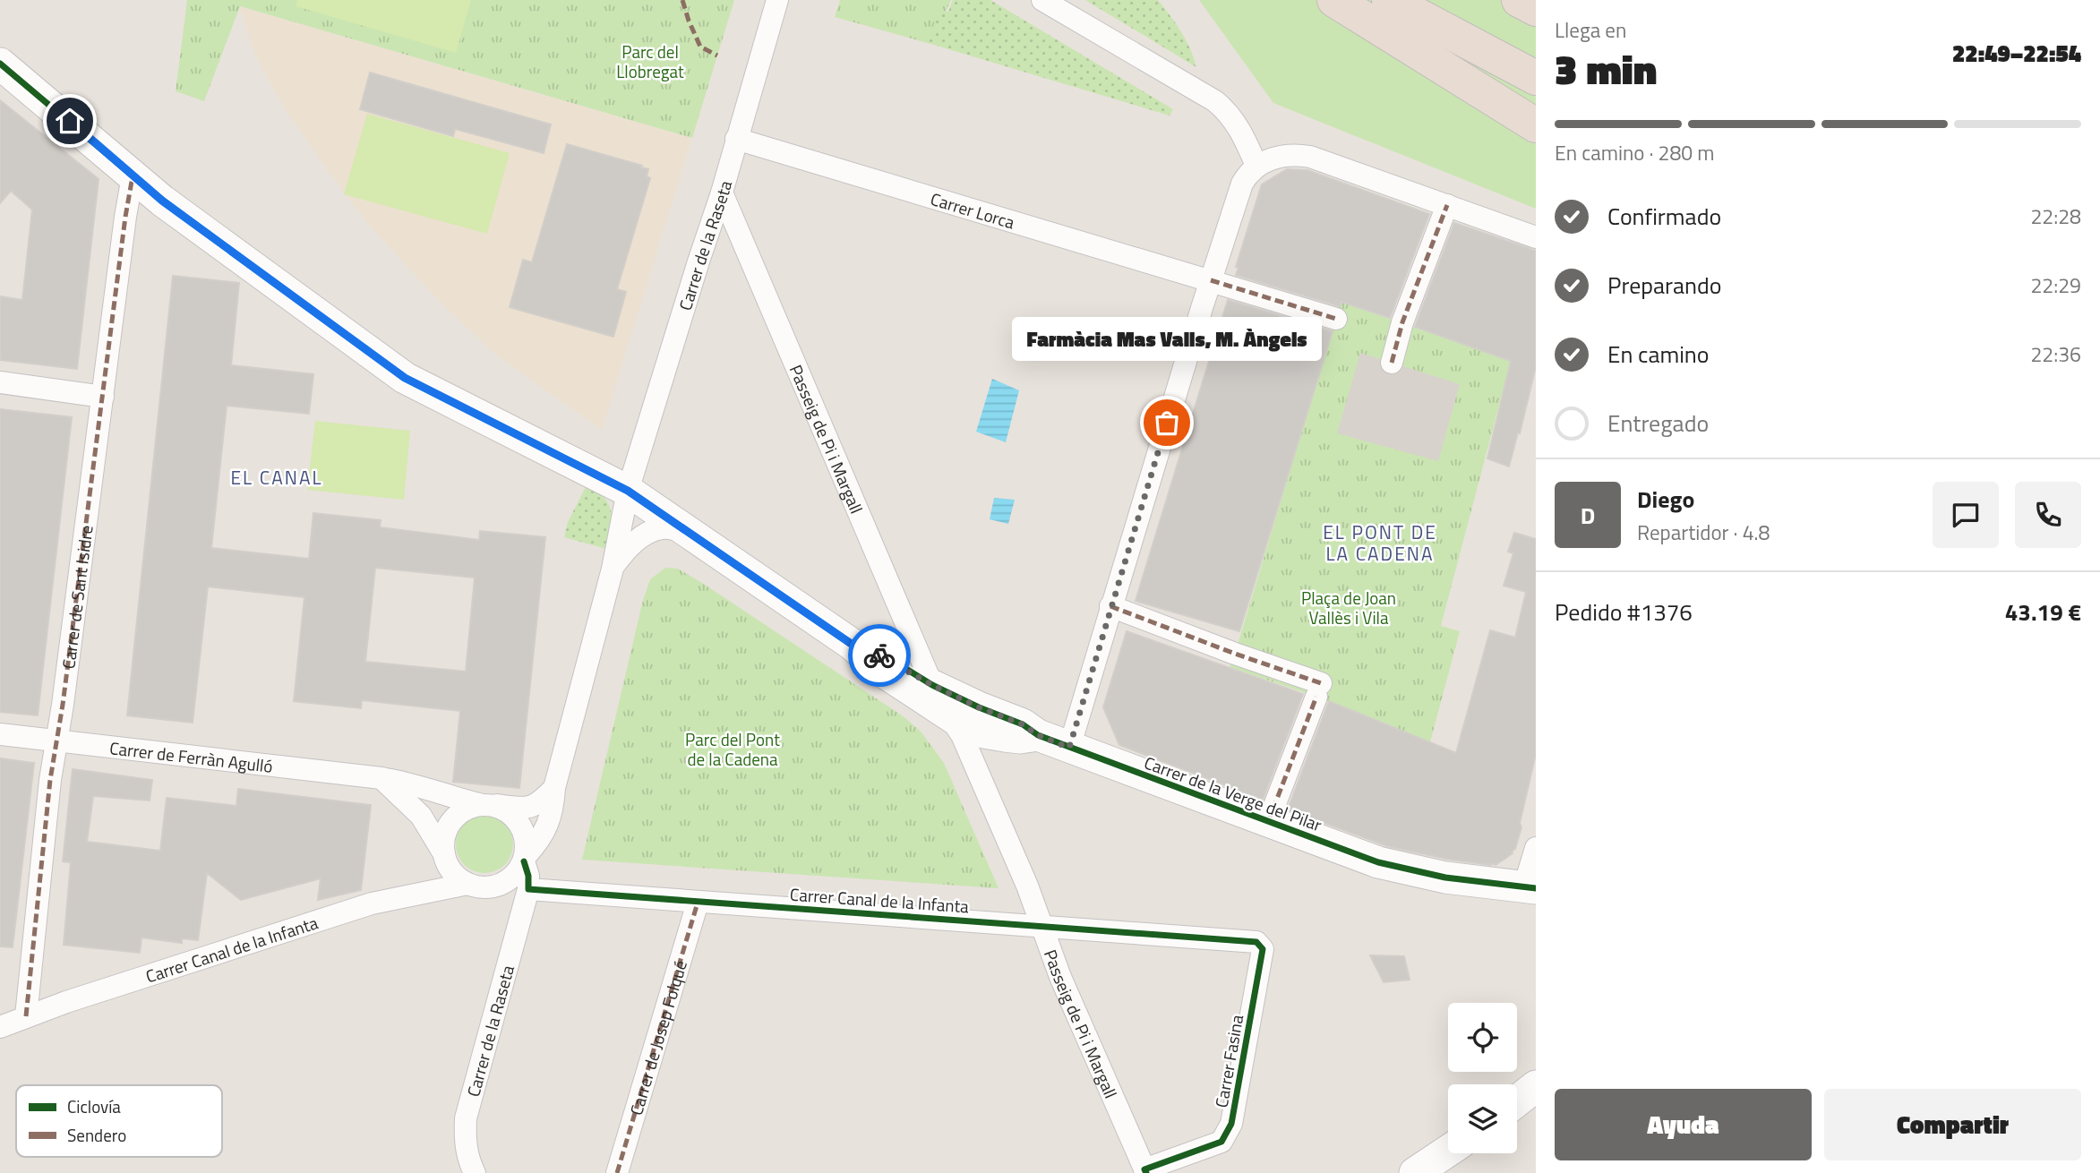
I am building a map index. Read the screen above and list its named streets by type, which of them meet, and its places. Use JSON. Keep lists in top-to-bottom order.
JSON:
{
  "streets": {
    "street": [
      "Carrer Lorca",
      "Carrer de la Raseta",
      "Passeig de Pi i Margall",
      "Carrer de Sant Isidre",
      "Carrer de Ferràn Agulló",
      "Carrer de la Verge del Pilar",
      "Carrer Canal de la Infanta",
      "Carrer de Josep Folqué",
      "Carrer Fasina"
    ]
  },
  "crossings": [
    ["Carrer Lorca", "Carrer de la Raseta"],
    ["Carrer de la Raseta", "Passeig de Pi i Margall"],
    ["Carrer de la Raseta", "Carrer Canal de la Infanta"],
    ["Passeig de Pi i Margall", "Carrer de la Verge del Pilar"],
    ["Passeig de Pi i Margall", "Carrer Canal de la Infanta"],
    ["Passeig de Pi i Margall", "Carrer Fasina"],
    ["Carrer de Sant Isidre", "Carrer de Ferràn Agulló"],
    ["Carrer de Sant Isidre", "Carrer Canal de la Infanta"],
    ["Carrer de Ferràn Agulló", "Carrer Canal de la Infanta"],
    ["Carrer Canal de la Infanta", "Carrer de Josep Folqué"],
    ["Carrer Canal de la Infanta", "Carrer Fasina"]
  ],
  "districts": ["EL CANAL", "EL PONT DE LA CADENA"],
  "parks": ["Parc del Llobregat", "Plaça de Joan Vallès i Vila", "Parc del Pont de la Cadena"],
  "places": ["Farmàcia Mas Valls, M. Àngels"],
  "legend": ["Ciclovía", "Sendero"],
  "page": {
    "heading": ["3 min", "Llega en", "22:49–22:54"],
    "panel": [
      "Diego",
      "Repartidor · 4.8",
      "Pedido #1376",
      "43.19 €"
    ],
    "bar": "En camino · 280 m",
    "list": [
      ["Confirmado", "22:28"],
      ["Preparando", "22:29"],
      ["En camino", "22:36"],
      "Entregado"
    ],
    "bubble": "Farmàcia Mas Valls, M. Àngels",
    "round": "D",
    "buttons": ["Ayuda", "Compartir"]
  }
}
